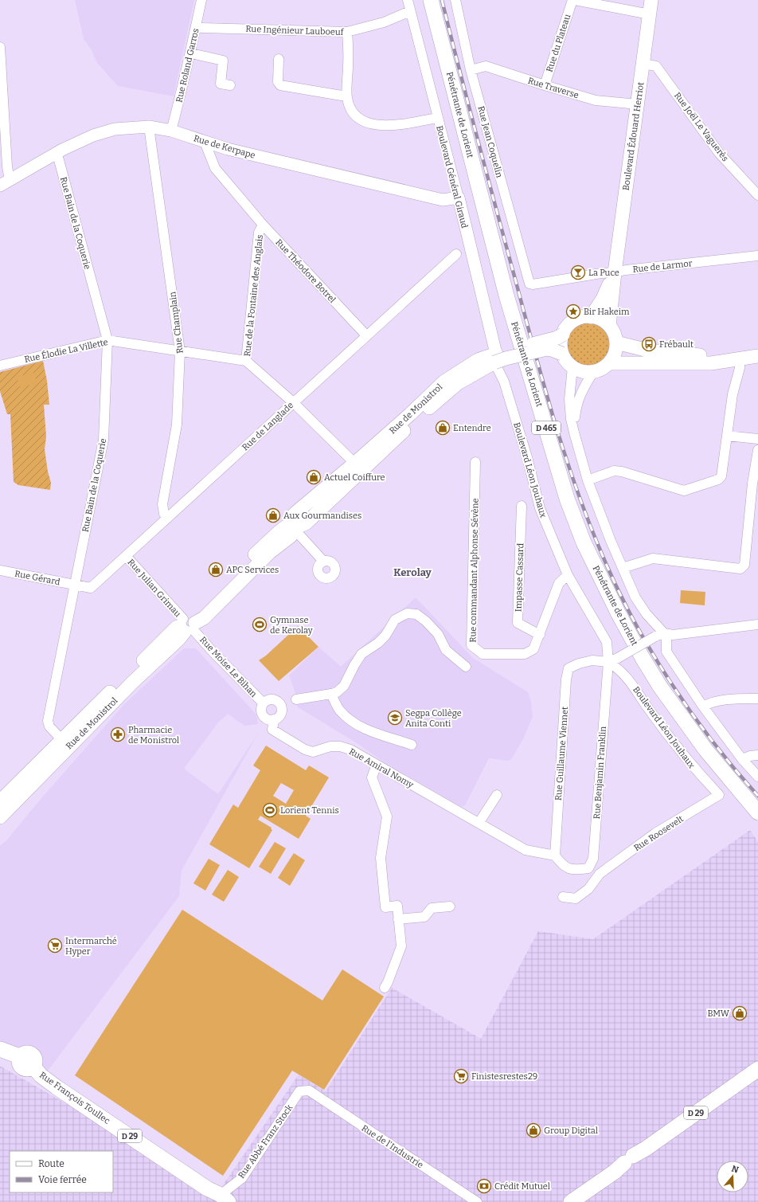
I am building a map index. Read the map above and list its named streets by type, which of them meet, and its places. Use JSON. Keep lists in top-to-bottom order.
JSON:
{
  "streets": {
    "main road": [
      "Pénétrante de Lorient",
      "Boulevard Édouard Herriot",
      "Rue de Monistrol",
      "D 465",
      "Rue François Toullec",
      "D 29"
    ],
    "street": [
      "Rue Ingénieur Lauboeuf",
      "Rue du Plateau",
      "Rue Roland Garros",
      "Rue Traverse",
      "Rue Joël Le Vaguerès",
      "Rue Jean Coquelin",
      "Rue de Kerpape",
      "Boulevard Général Giraud",
      "Rue Bain de la Coquerie",
      "Rue de Larmor",
      "Rue Théodore Botrel",
      "Rue de la Fontaine des Anglais",
      "Rue Champlain",
      "Rue Élodie La Villette",
      "Rue de Langlade",
      "Boulevard Léon Jouhaux",
      "Rue commandant Alphonse Sévène",
      "Rue Gérard",
      "Impasse Cassard",
      "Rue Julian Grimau",
      "Rue Moise Le Bihan",
      "Rue Guillaume Viennet",
      "Rue Amiral Nomy",
      "Rue Benjamin Franklin",
      "Rue Roosevelt",
      "Rue Abbé Franz Stock",
      "Rue de l'Industrie"
    ]
  },
  "crossings": [
    ["Rue Ingénieur Lauboeuf", "Rue Roland Garros"],
    ["Rue Ingénieur Lauboeuf", "Boulevard Général Giraud"],
    ["Rue du Plateau", "Rue Traverse"],
    ["Rue Roland Garros", "Rue de Kerpape"],
    ["Rue Traverse", "Boulevard Édouard Herriot"],
    ["Rue Traverse", "Rue Jean Coquelin"],
    ["Rue Joël Le Vaguerès", "Boulevard Édouard Herriot"],
    ["Boulevard Édouard Herriot", "Rue de Larmor"],
    ["Boulevard Édouard Herriot", "Rue de Monistrol"],
    ["Rue Jean Coquelin", "Rue de Larmor"],
    ["Rue de Kerpape", "Boulevard Général Giraud"],
    ["Rue de Kerpape", "Rue Bain de la Coquerie"],
    ["Rue de Kerpape", "Rue Théodore Botrel"],
    ["Rue de Kerpape", "Rue Champlain"],
    ["Boulevard Général Giraud", "Rue de Monistrol"],
    ["Boulevard Général Giraud", "Boulevard Léon Jouhaux"],
    ["Rue Bain de la Coquerie", "Rue Élodie La Villette"],
    ["Rue Bain de la Coquerie", "Rue de Monistrol"],
    ["Rue Bain de la Coquerie", "Rue de Langlade"],
    ["Rue Bain de la Coquerie", "Rue Gérard"],
    ["Rue Théodore Botrel", "Rue de la Fontaine des Anglais"],
    ["Rue Théodore Botrel", "Rue de Langlade"],
    ["Rue de la Fontaine des Anglais", "Rue Élodie La Villette"],
    ["Rue de la Fontaine des Anglais", "Rue de Monistrol"],
    ["Rue de la Fontaine des Anglais", "Rue de Langlade"],
    ["Rue Champlain", "Rue Élodie La Villette"],
    ["Rue Champlain", "Rue de Langlade"],
    ["Rue de Monistrol", "Boulevard Léon Jouhaux"],
    ["Rue de Monistrol", "Rue Julian Grimau"],
    ["Rue de Monistrol", "Rue Moise Le Bihan"],
    ["Rue de Langlade", "Rue Gérard"],
    ["Rue de Langlade", "Rue Julian Grimau"],
    ["Boulevard Léon Jouhaux", "Rue commandant Alphonse Sévène"],
    ["Boulevard Léon Jouhaux", "Rue Guillaume Viennet"],
    ["Boulevard Léon Jouhaux", "Rue Benjamin Franklin"],
    ["Boulevard Léon Jouhaux", "Rue Roosevelt"],
    ["Rue commandant Alphonse Sévène", "Impasse Cassard"],
    ["Rue Julian Grimau", "Rue Moise Le Bihan"],
    ["Rue Moise Le Bihan", "Rue Amiral Nomy"],
    ["Rue Guillaume Viennet", "Rue Amiral Nomy"],
    ["Rue Guillaume Viennet", "Rue Benjamin Franklin"],
    ["Rue François Toullec", "Rue Abbé Franz Stock"],
    ["Rue Abbé Franz Stock", "Rue de l'Industrie"]
  ],
  "districts": ["Kerolay"],
  "places": {
    "bar": ["La Puce"],
    "place": ["Bir Hakeim"],
    "bus stop": ["Frébault"],
    "shop": [
      "Entendre",
      "Actuel Coiffure",
      "Aux Gourmandises",
      "APC Services",
      "BMW",
      "Group Digital"
    ],
    "sports": ["Gymnase de Kerolay", "Lorient Tennis"],
    "school or university": ["Segpa Collège Anita Conti"],
    "pharmacy": ["Pharmacie de Monistrol"],
    "supermarket": ["Intermarché Hyper", "Finistesrestes29"],
    "bank": ["Crédit Mutuel"]
  },
  "legend": ["Route", "Voie ferrée"],
  "north": "top"
}
